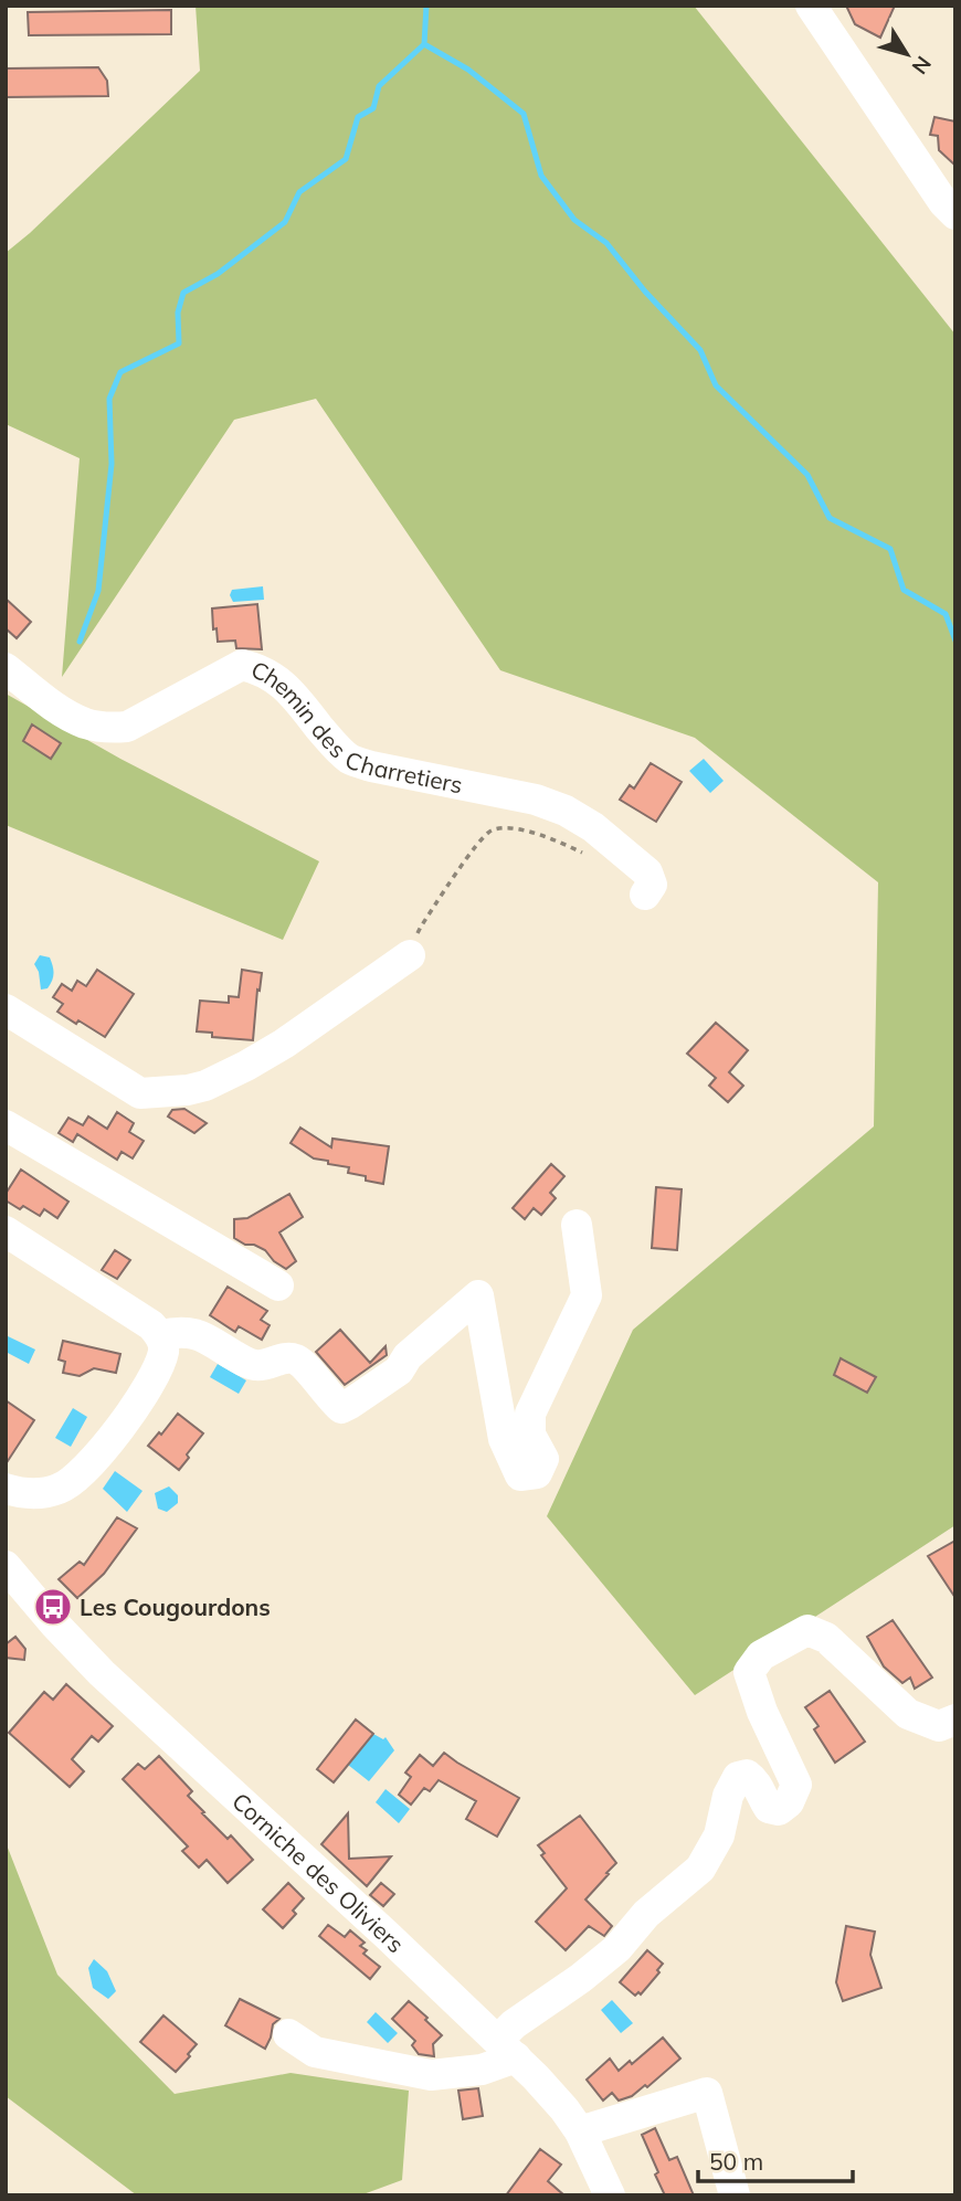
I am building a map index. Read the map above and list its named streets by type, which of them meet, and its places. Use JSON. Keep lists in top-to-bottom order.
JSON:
{
  "streets": {
    "street": ["Chemin des Charretiers", "Corniche des Oliviers"]
  },
  "places": {
    "bus stop": ["Les Cougourdons"]
  },
  "scale_bar": "50 m",
  "north": "bottom right"
}
